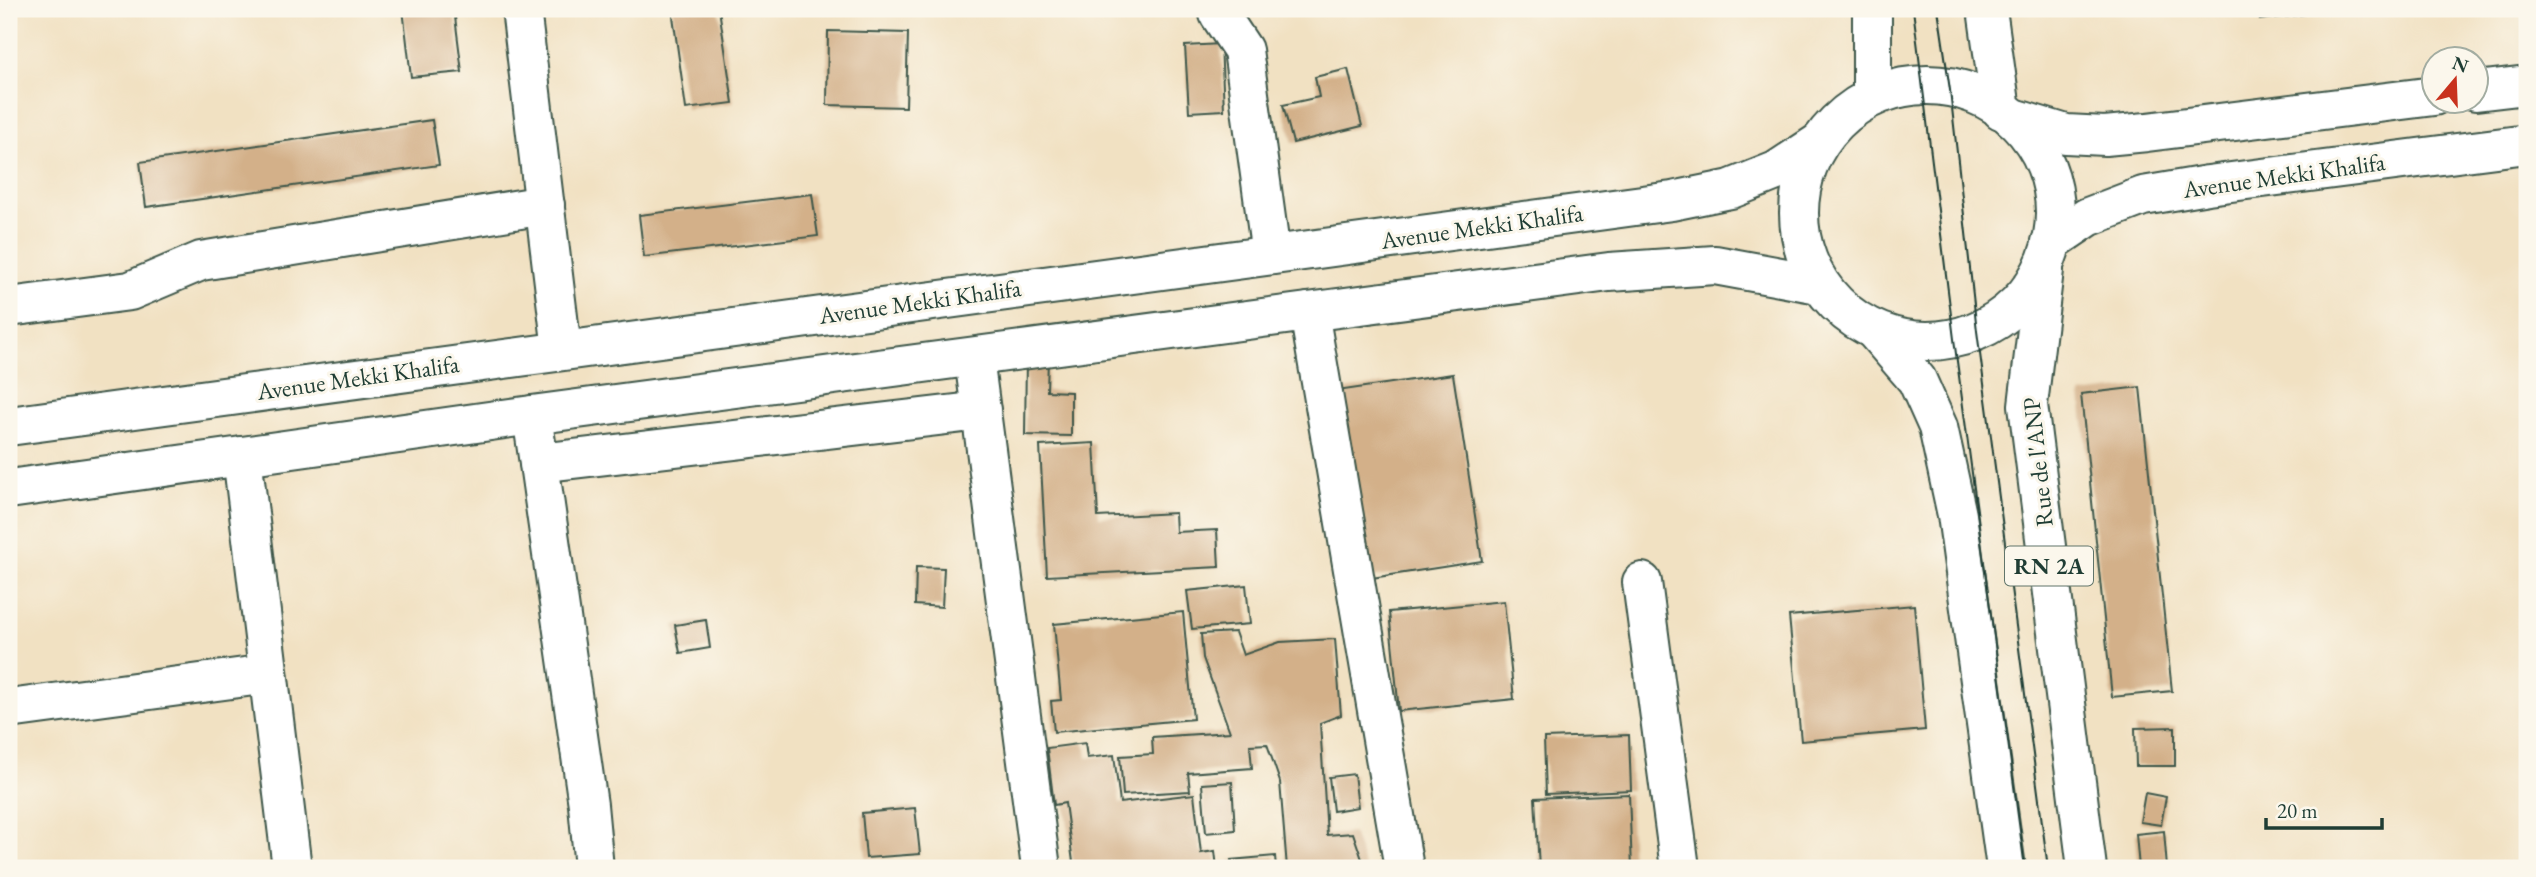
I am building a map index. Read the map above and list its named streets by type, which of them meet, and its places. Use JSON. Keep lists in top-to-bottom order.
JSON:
{
  "streets": {
    "main road": ["Avenue Mekki Khalifa", "Rue de l'ANP", "RN 2A"]
  },
  "crossings": [
    ["Avenue Mekki Khalifa", "Rue de l'ANP"]
  ],
  "scale_bar": "20 m",
  "north": "top"
}
